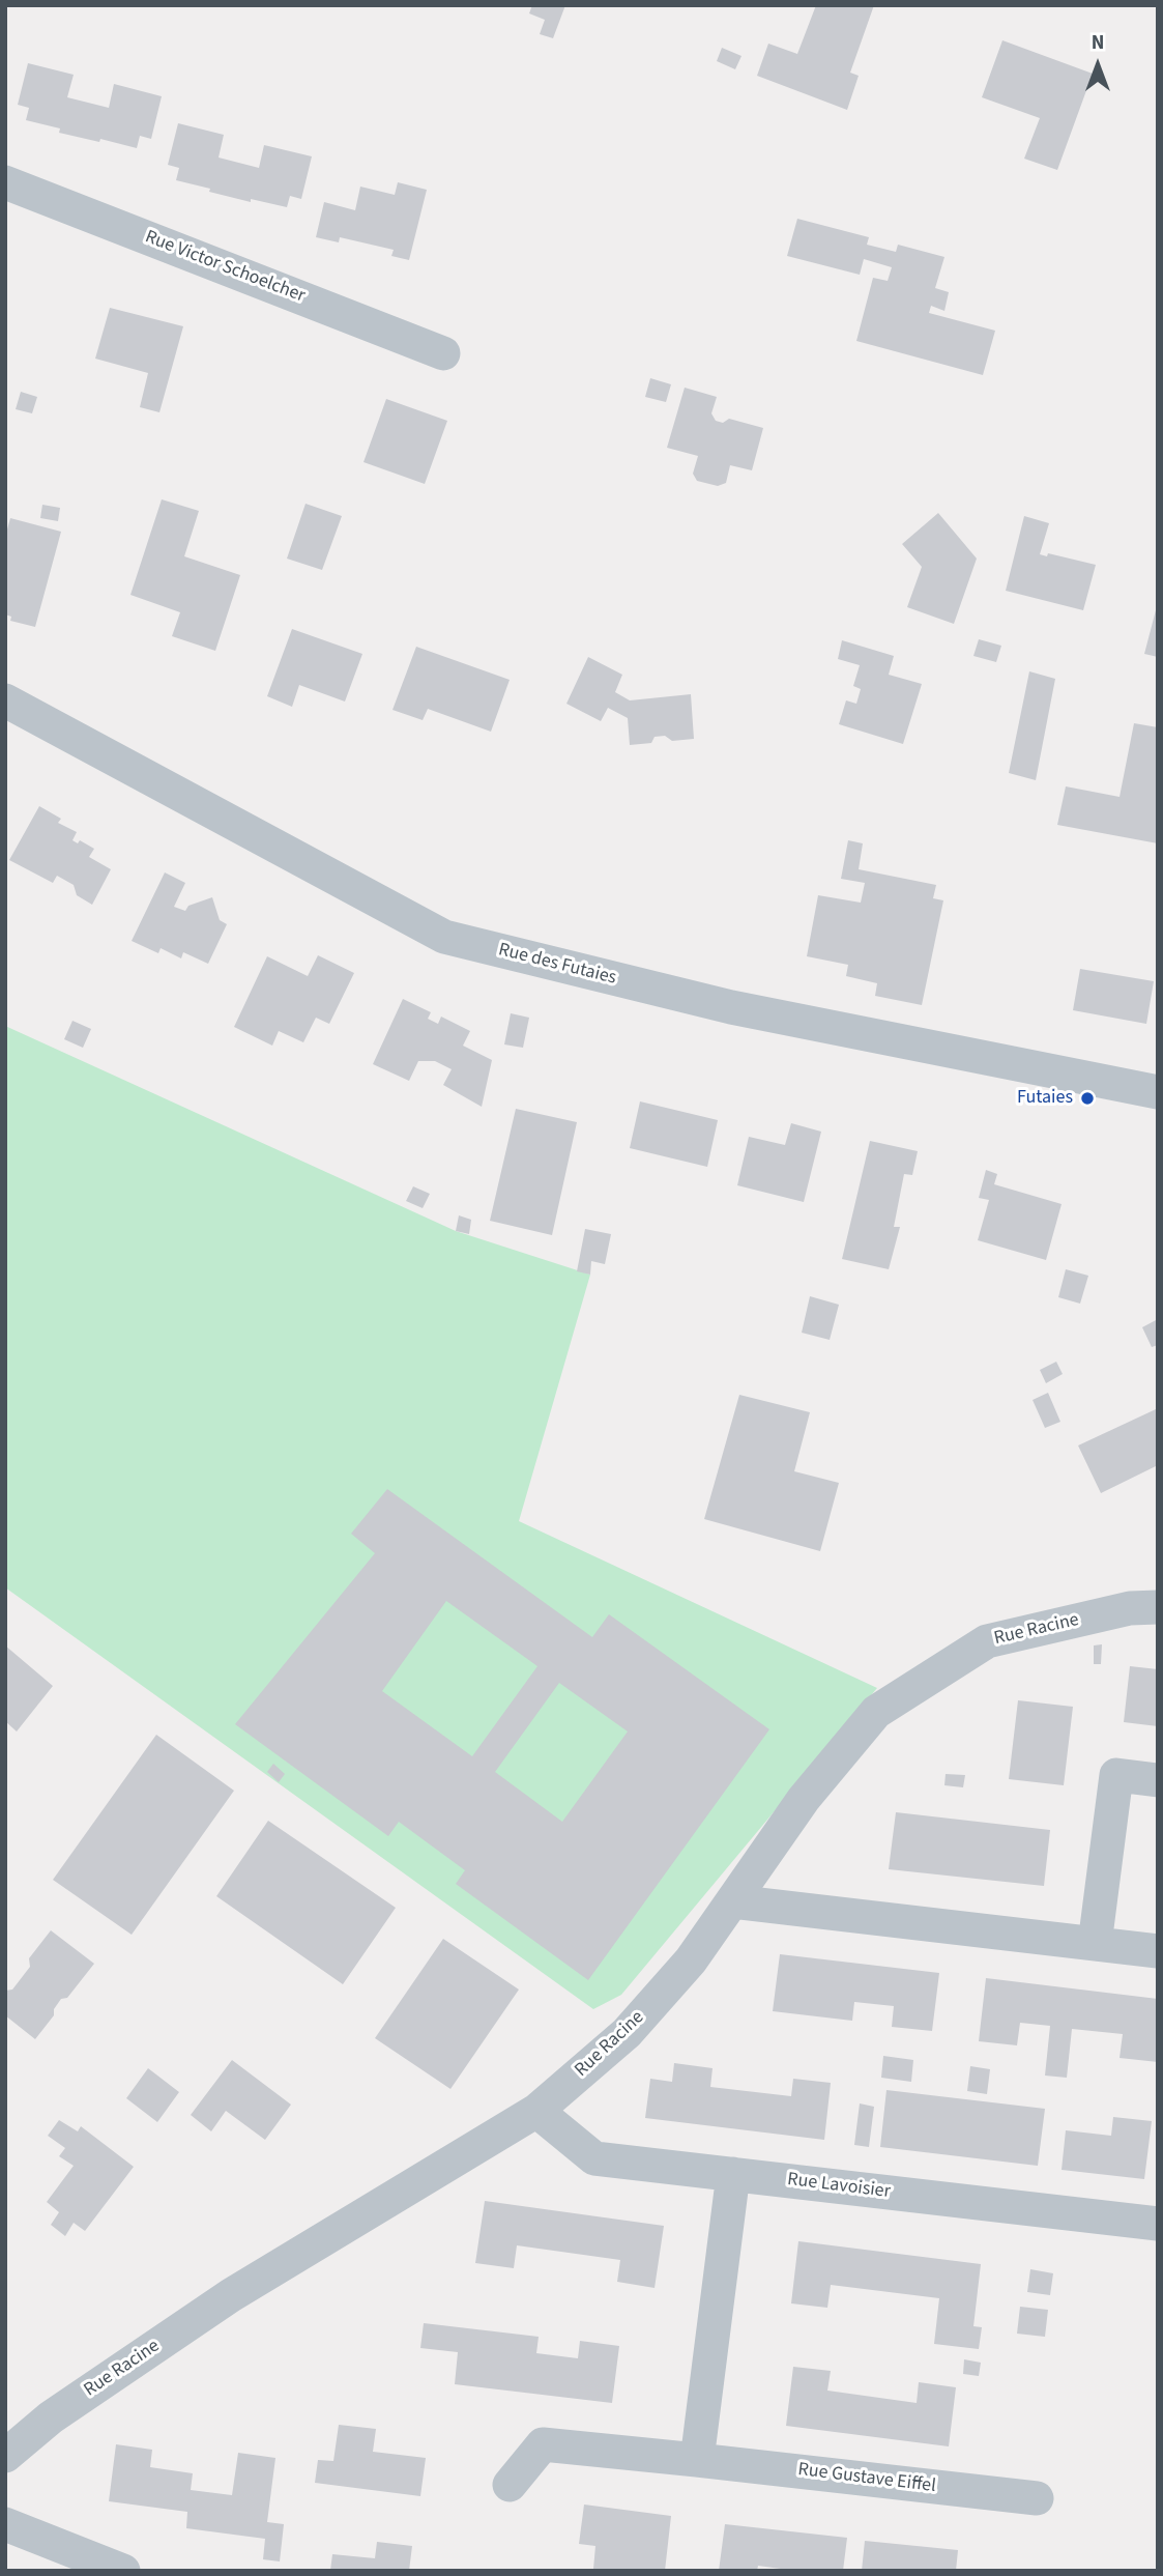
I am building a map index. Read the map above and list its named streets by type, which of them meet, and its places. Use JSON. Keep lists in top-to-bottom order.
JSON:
{
  "streets": {
    "street": [
      "Rue Victor Schoelcher",
      "Rue des Futaies",
      "Rue Racine",
      "Rue Lavoisier",
      "Rue Gustave Eiffel"
    ]
  },
  "crossings": [
    ["Rue Racine", "Rue Lavoisier"]
  ],
  "places": ["Futaies"],
  "north": "top"
}
